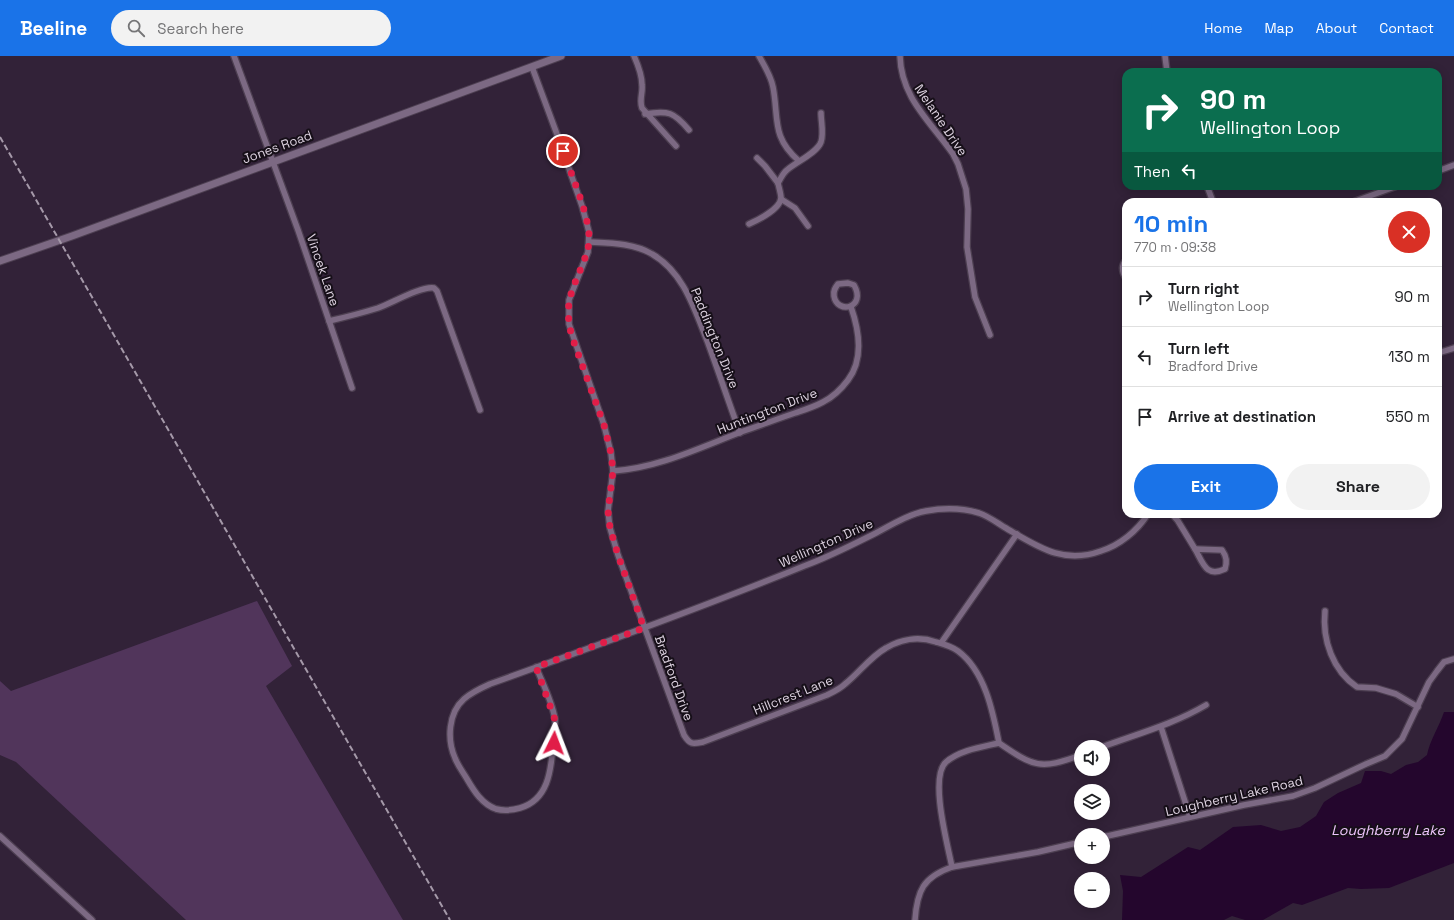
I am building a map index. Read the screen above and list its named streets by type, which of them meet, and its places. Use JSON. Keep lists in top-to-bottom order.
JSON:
{
  "streets": {
    "street": [
      "Melanie Drive",
      "Jones Road",
      "Vincek Lane",
      "Paddington Drive",
      "Huntington Drive",
      "Wellington Drive",
      "Bradford Drive",
      "Hillcrest Lane",
      "Loughberry Lake Road"
    ]
  },
  "crossings": [
    ["Jones Road", "Vincek Lane"],
    ["Jones Road", "Bradford Drive"],
    ["Paddington Drive", "Huntington Drive"],
    ["Paddington Drive", "Bradford Drive"],
    ["Huntington Drive", "Bradford Drive"],
    ["Wellington Drive", "Bradford Drive"],
    ["Bradford Drive", "Hillcrest Lane"]
  ],
  "water": ["Loughberry Lake"],
  "page": {
    "header": "Beeline",
    "search": "Search here",
    "nav": [
      "Home",
      "Map",
      "About",
      "Contact"
    ],
    "turn": ["90 m", "Wellington Loop"],
    "then": "Then",
    "heading": ["10 min", "770 m · 09:38"],
    "list": [
      {
        "name": "Turn right",
        "note": "Wellington Loop",
        "value": "90 m"
      },
      {
        "name": "Turn left",
        "note": "Bradford Drive",
        "value": "130 m"
      },
      {
        "name": "Arrive at destination",
        "value": "550 m"
      }
    ],
    "buttons": ["Exit", "Share"],
    "map_buttons": ["+", "−"]
  }
}
